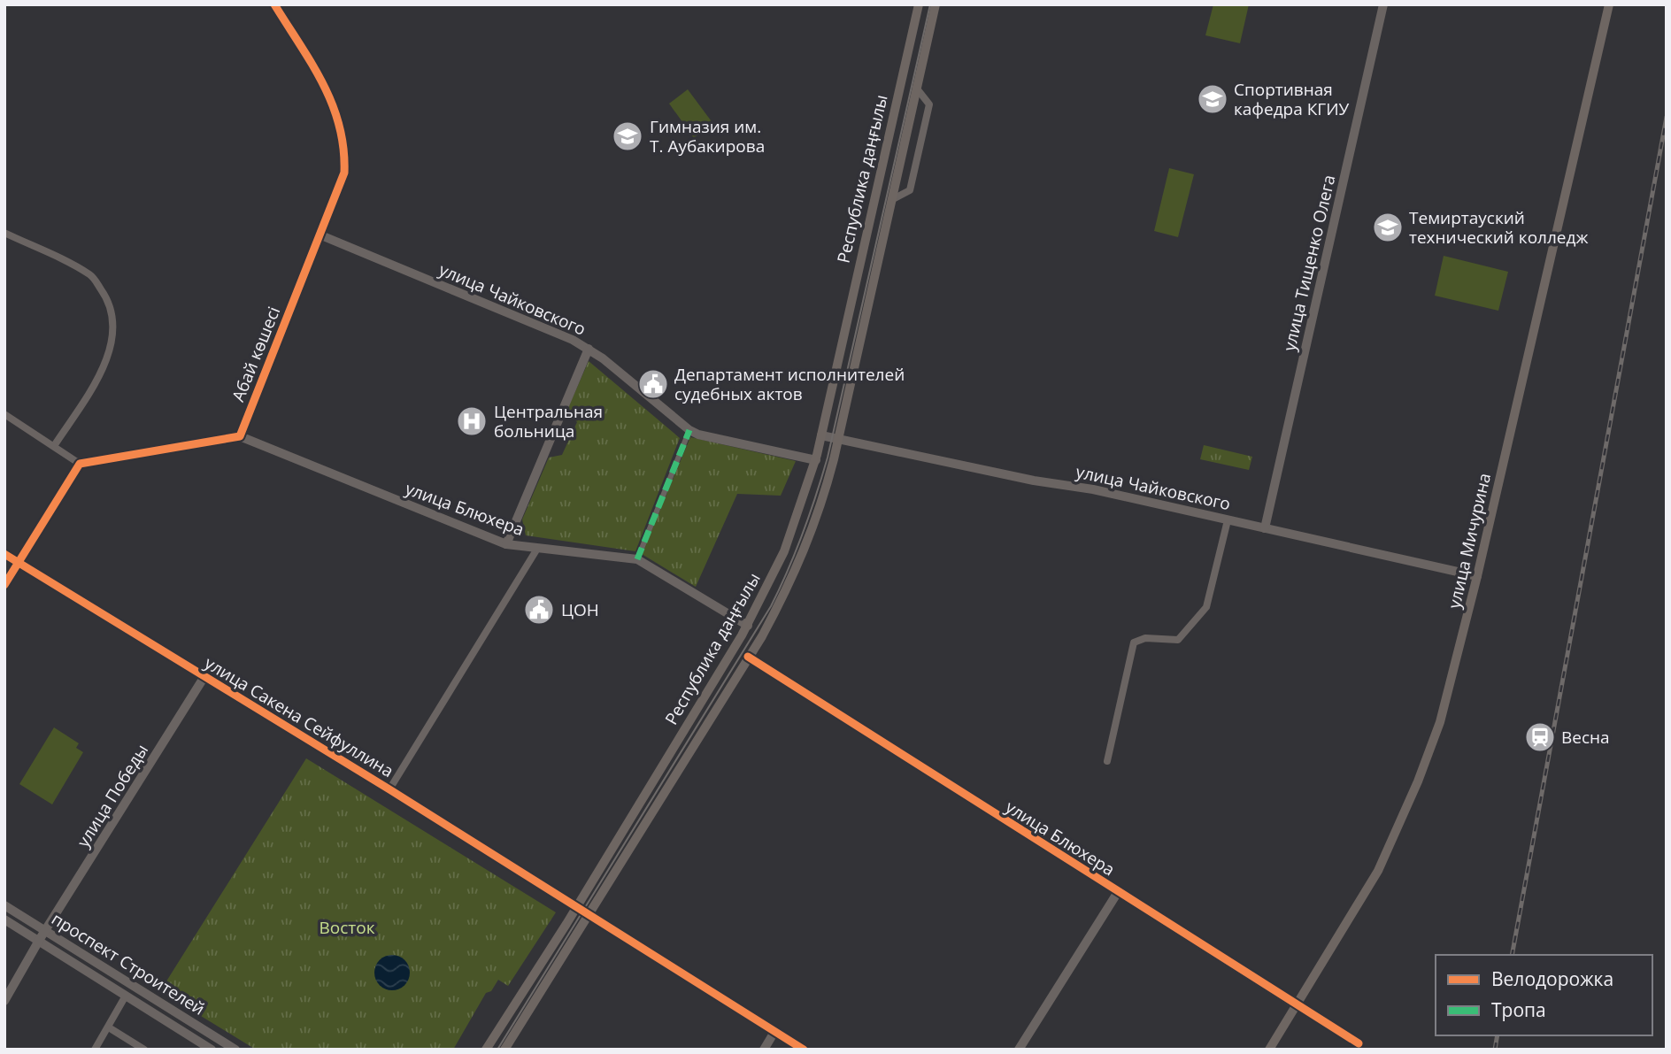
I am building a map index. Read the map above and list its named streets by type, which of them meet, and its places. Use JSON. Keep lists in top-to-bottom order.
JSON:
{
  "streets": {
    "main road": ["Республика даңғылы", "улица Мичурина"],
    "street": [
      "улица Тищенко Олега",
      "улица Чайковского",
      "Абай көшесі",
      "улица Блюхера",
      "улица Сакена Сейфуллина",
      "улица Победы",
      "проспект Строителей"
    ]
  },
  "crossings": [
    ["Республика даңғылы", "улица Чайковского"],
    ["Республика даңғылы", "улица Блюхера"],
    ["Республика даңғылы", "улица Сакена Сейфуллина"],
    ["улица Тищенко Олега", "улица Чайковского"],
    ["улица Чайковского", "Абай көшесі"],
    ["улица Чайковского", "улица Мичурина"],
    ["Абай көшесі", "улица Блюхера"],
    ["улица Блюхера", "улица Мичурина"],
    ["улица Сакена Сейфуллина", "улица Победы"],
    ["улица Победы", "проспект Строителей"]
  ],
  "parks": ["Восток"],
  "places": {
    "school or university": ["Спортивная кафедра КГИУ", "Гимназия им. Т. Аубакирова", "Темиртауский технический колледж"],
    "public building": ["Департамент исполнителей судебных актов", "ЦОН"],
    "hospital": ["Центральная больница"],
    "station": ["Весна"]
  },
  "legend": ["Велодорожка", "Тропа"]
}
